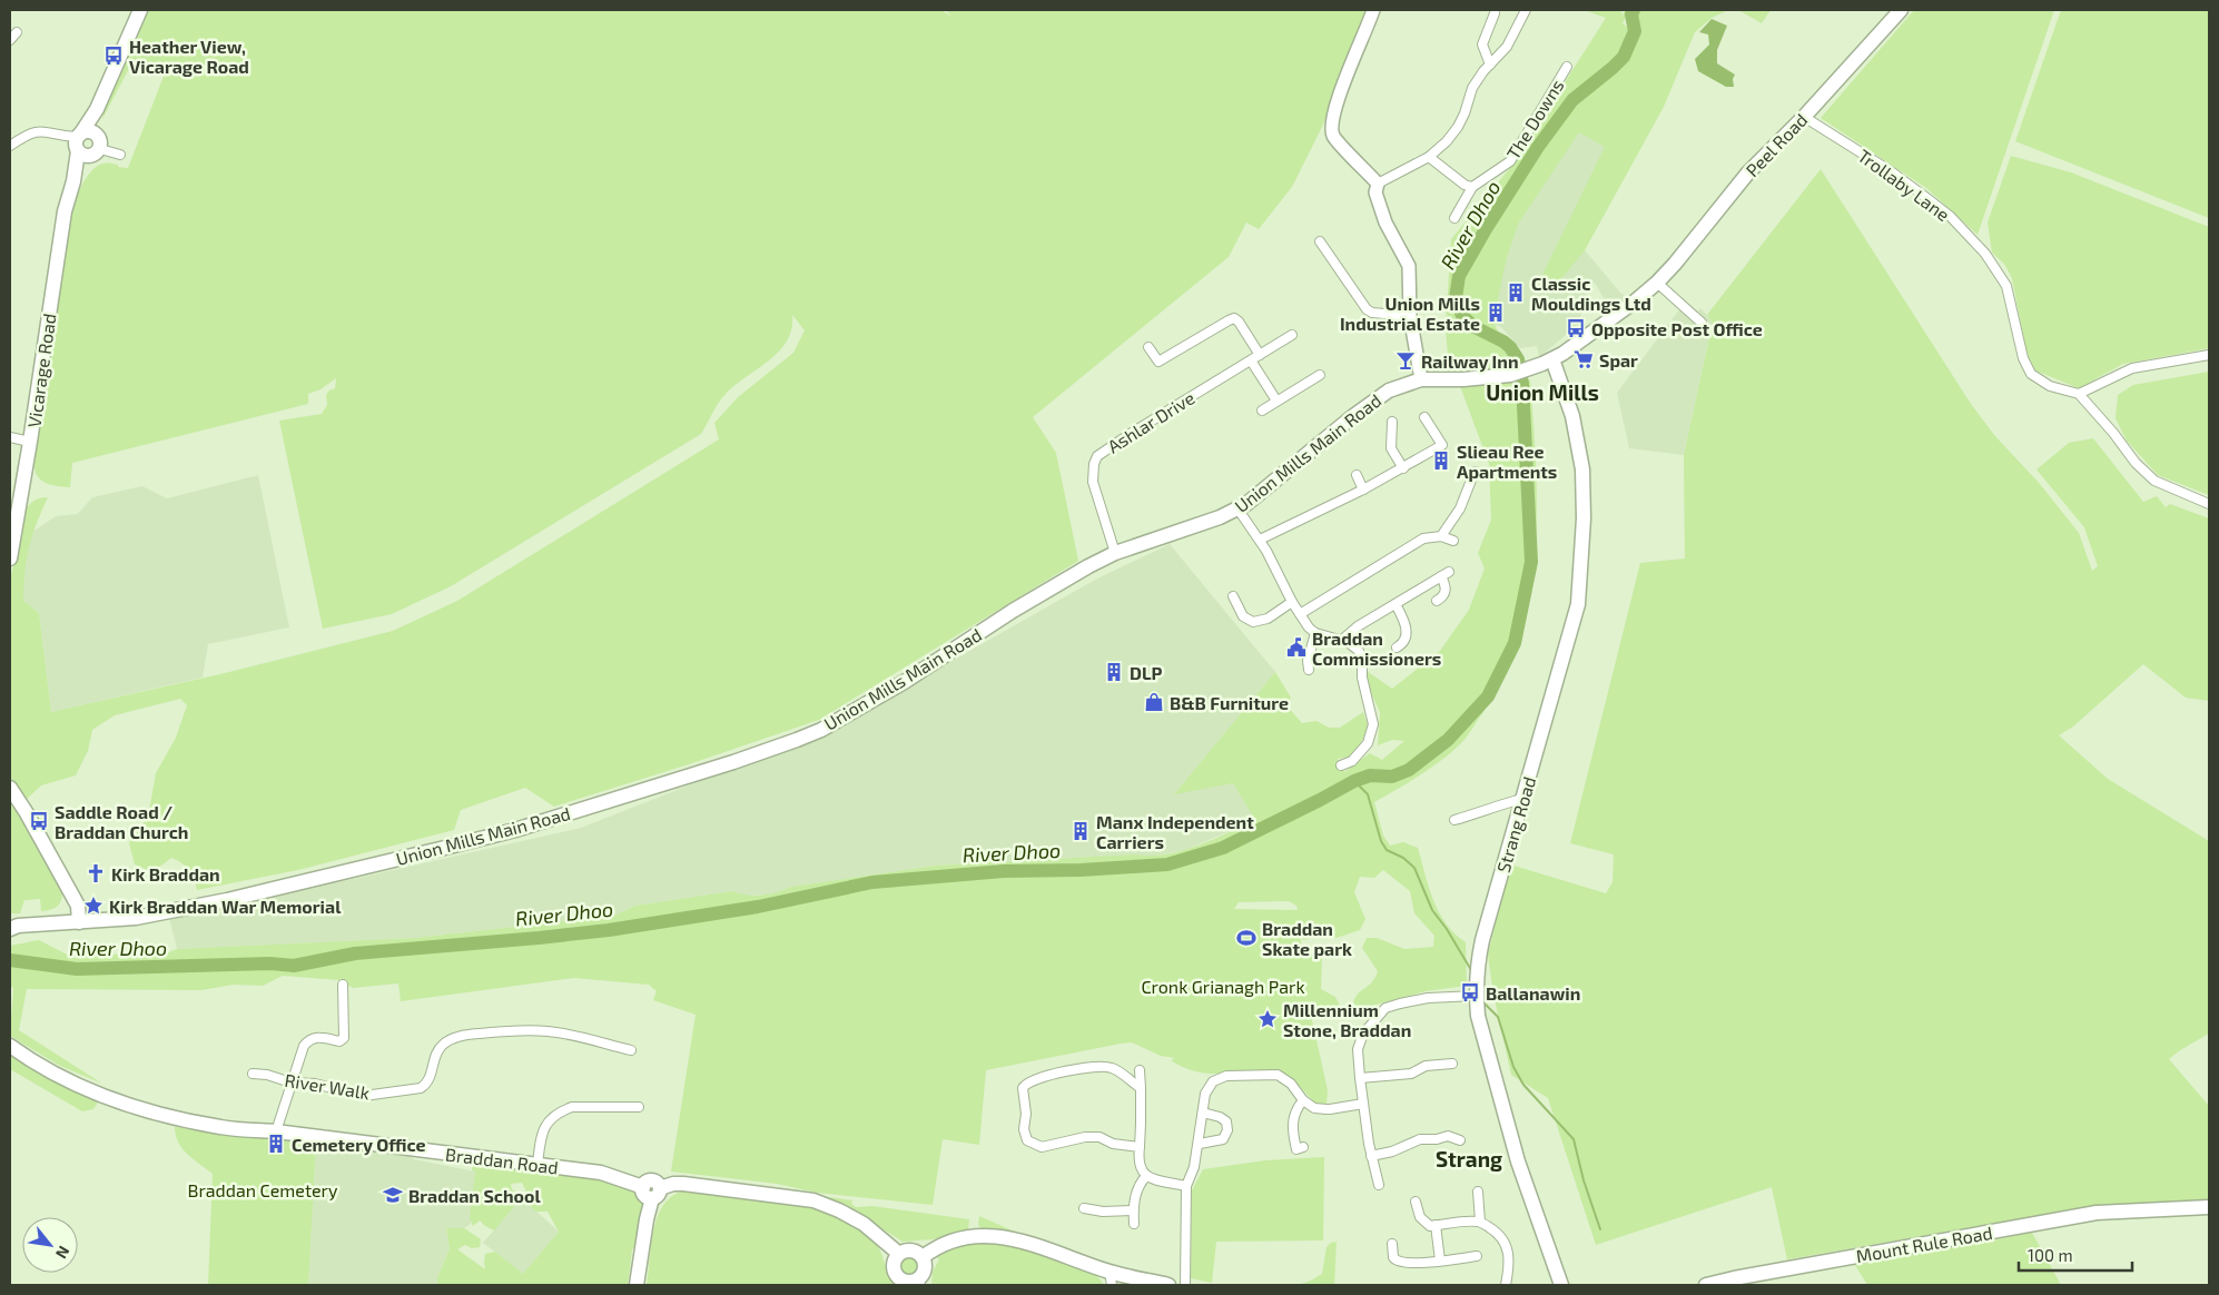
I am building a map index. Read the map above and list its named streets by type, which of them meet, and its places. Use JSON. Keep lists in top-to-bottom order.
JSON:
{
  "streets": {
    "main road": [
      "Peel Road",
      "Vicarage Road",
      "Union Mills Main Road",
      "Strang Road",
      "Braddan Road",
      "Mount Rule Road"
    ],
    "street": [
      "The Downs",
      "Trollaby Lane",
      "Ashlar Drive",
      "River Walk"
    ]
  },
  "crossings": [
    ["Peel Road", "Trollaby Lane"],
    ["Peel Road", "Union Mills Main Road"],
    ["Ashlar Drive", "Union Mills Main Road"],
    ["Union Mills Main Road", "Strang Road"]
  ],
  "districts": ["Union Mills", "Strang"],
  "water": ["River Dhoo"],
  "parks": ["Cronk Grianagh Park", "Braddan Cemetery"],
  "places": {
    "bus stop": [
      "Heather View, Vicarage Road",
      "Opposite Post Office",
      "Saddle Road / Braddan Church",
      "Ballanawin"
    ],
    "building": [
      "Classic Mouldings Ltd",
      "Union Mills Industrial Estate",
      "Slieau Ree Apartments",
      "DLP",
      "Manx Independent Carriers",
      "Cemetery Office"
    ],
    "supermarket": ["Spar"],
    "bar": ["Railway Inn"],
    "public building": ["Braddan Commissioners"],
    "shop": ["B&B Furniture"],
    "church": ["Kirk Braddan"],
    "place": ["Kirk Braddan War Memorial", "Millennium Stone, Braddan"],
    "sports": ["Braddan Skate park"],
    "school or university": ["Braddan School"]
  },
  "scale_bar": "100 m",
  "north": "bottom right"
}
